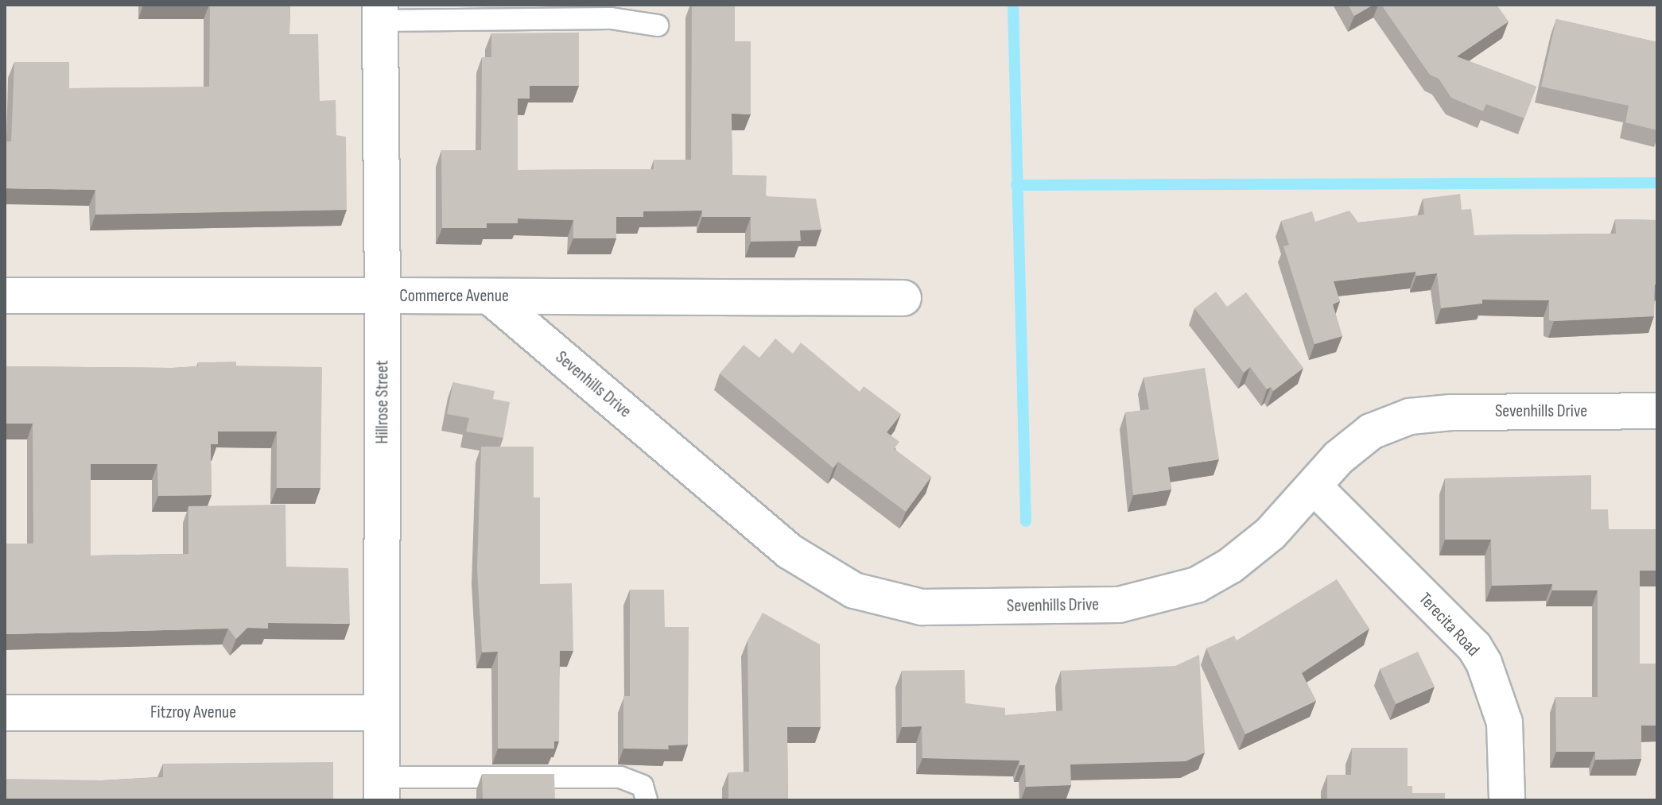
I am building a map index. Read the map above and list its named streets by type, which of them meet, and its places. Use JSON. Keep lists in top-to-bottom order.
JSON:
{
  "streets": {
    "street": [
      "Commerce Avenue",
      "Sevenhills Drive",
      "Hillrose Street",
      "Terecita Road",
      "Fitzroy Avenue"
    ]
  },
  "crossings": [
    ["Commerce Avenue", "Sevenhills Drive"],
    ["Commerce Avenue", "Hillrose Street"],
    ["Sevenhills Drive", "Terecita Road"],
    ["Hillrose Street", "Fitzroy Avenue"]
  ]
}
